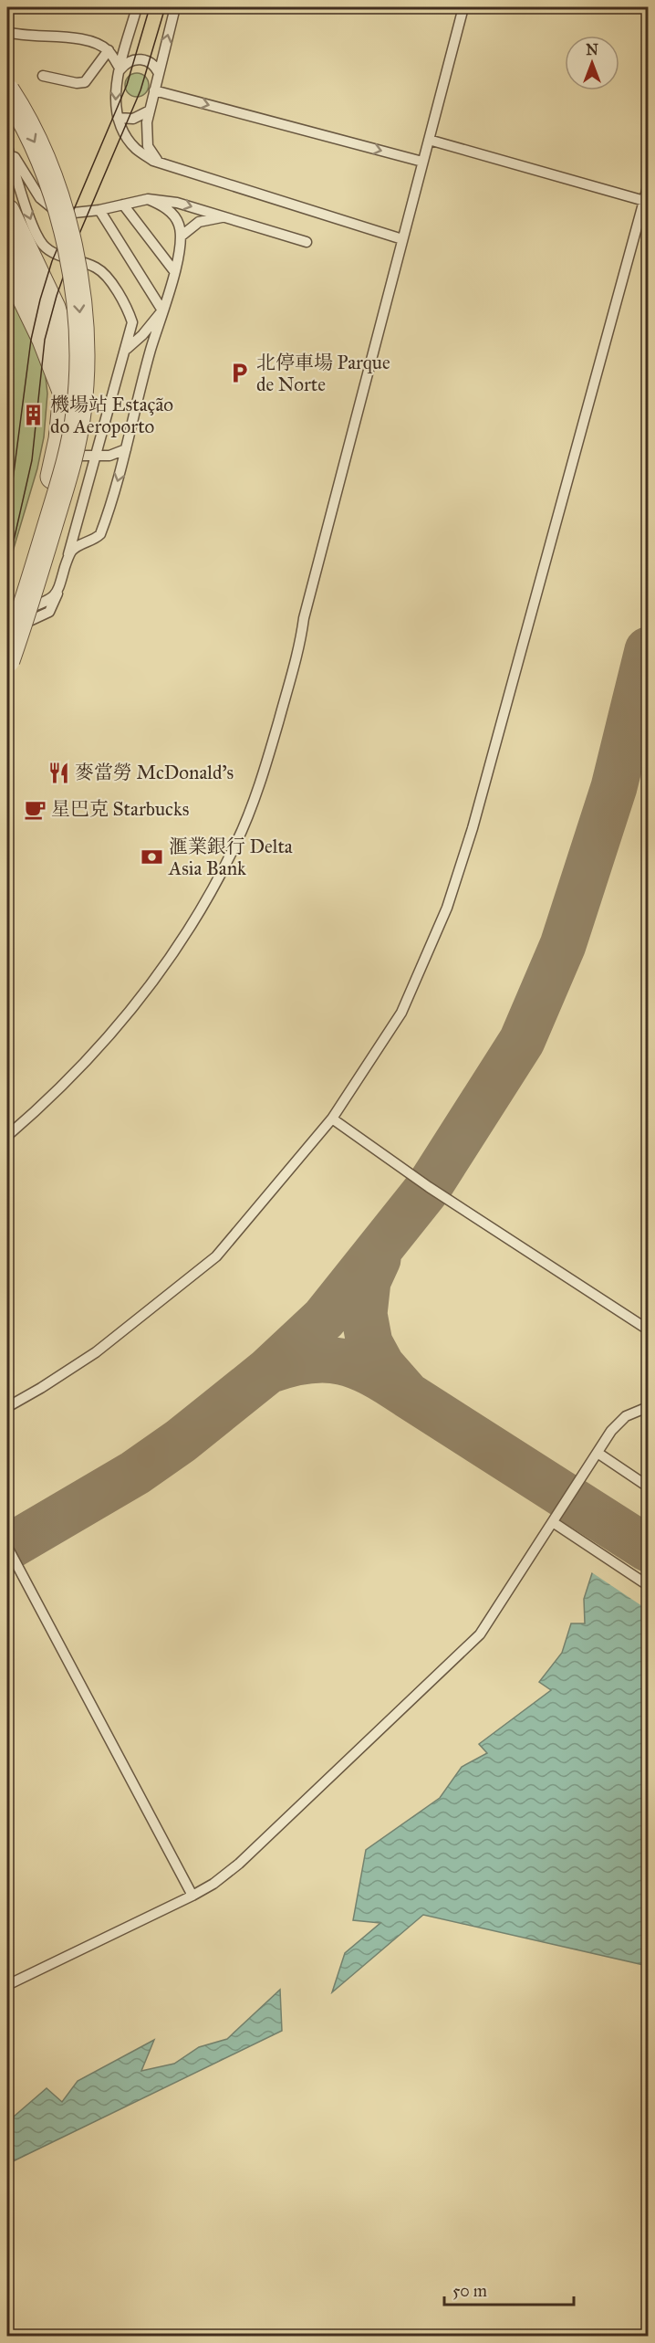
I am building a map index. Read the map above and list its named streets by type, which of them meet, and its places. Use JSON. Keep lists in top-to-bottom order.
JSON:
{
  "places": {
    "parking": ["北停車場 Parque de Norte"],
    "building": ["機場站 Estação do Aeroporto"],
    "restaurant": ["麥當勞 McDonald's"],
    "cafe": ["星巴克 Starbucks"],
    "bank": ["滙業銀行 Delta Asia Bank"]
  },
  "scale_bar": "50 m",
  "north": "top"
}
